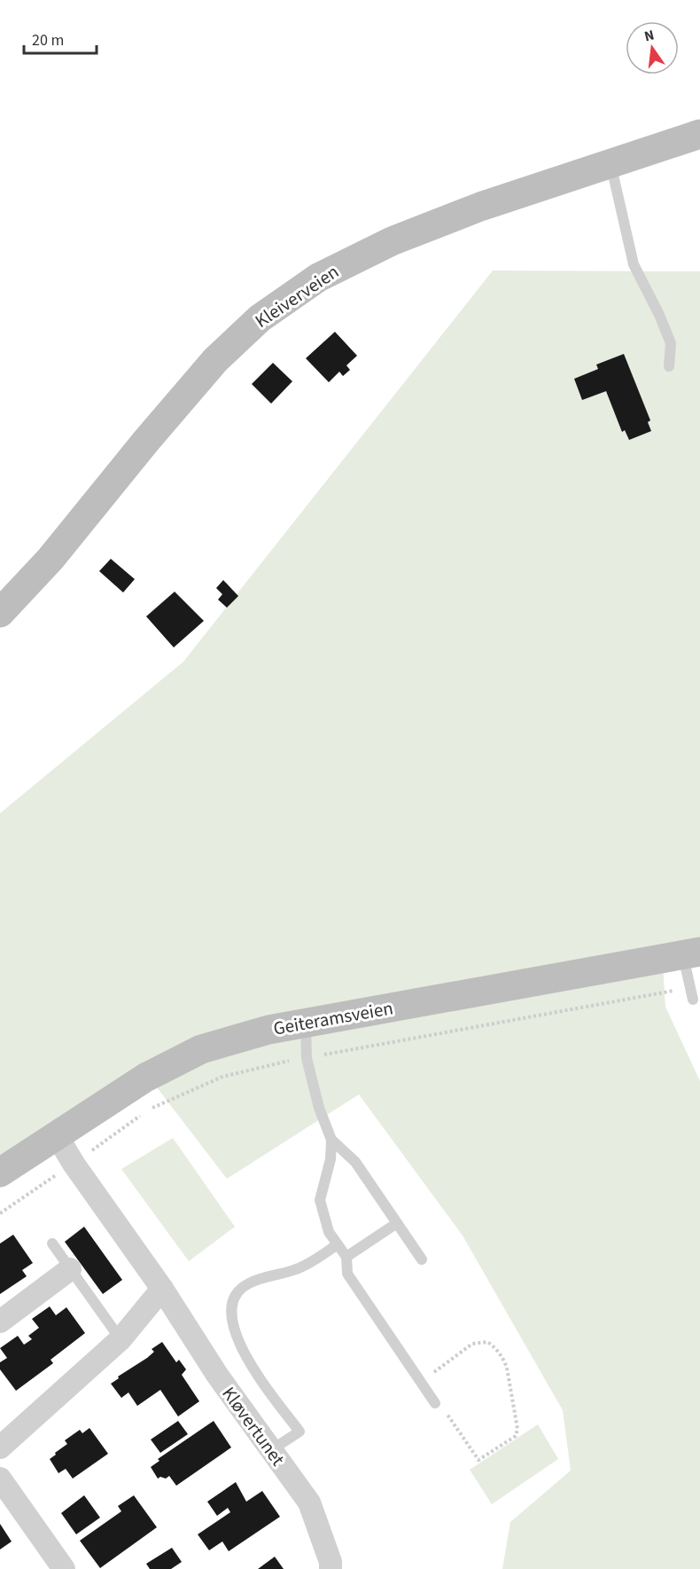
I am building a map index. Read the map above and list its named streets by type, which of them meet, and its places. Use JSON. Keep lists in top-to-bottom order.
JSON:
{
  "streets": {
    "street": ["Kleiverveien", "Geiteramsveien", "Kløvertunet"]
  },
  "crossings": [
    ["Geiteramsveien", "Kløvertunet"]
  ],
  "scale_bar": "20 m",
  "north": "top"
}
